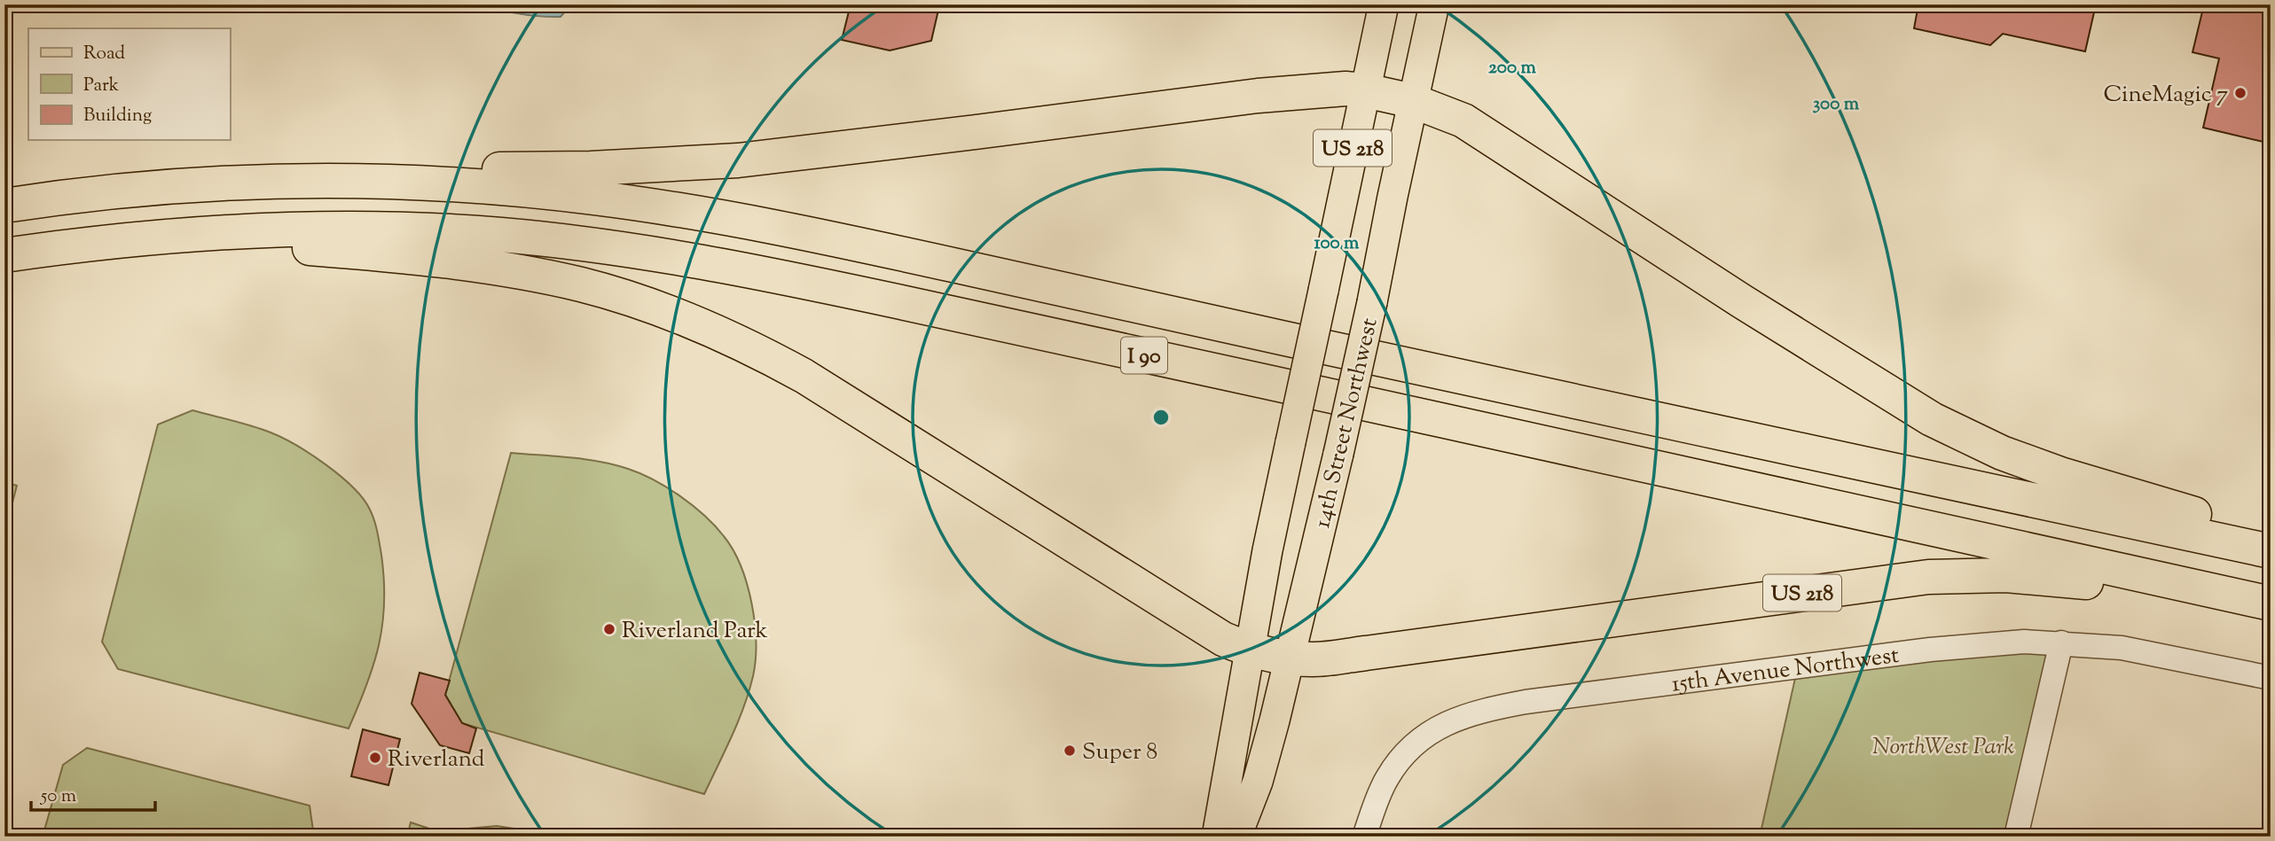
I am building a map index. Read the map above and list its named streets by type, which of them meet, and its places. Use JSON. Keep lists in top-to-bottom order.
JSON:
{
  "streets": {
    "highway": ["US 218", "I 90"],
    "main road": ["14th Street Northwest"],
    "street": ["15th Avenue Northwest"]
  },
  "crossings": [
    ["US 218", "14th Street Northwest"]
  ],
  "parks": ["NorthWest Park"],
  "places": [
    "CineMagic 7",
    "Riverland Park",
    "Super 8",
    "Riverland"
  ],
  "legend": ["Road", "Park", "Building"],
  "scale_bar": "50 m",
  "rings": ["200 m", "300 m", "100 m"]
}
